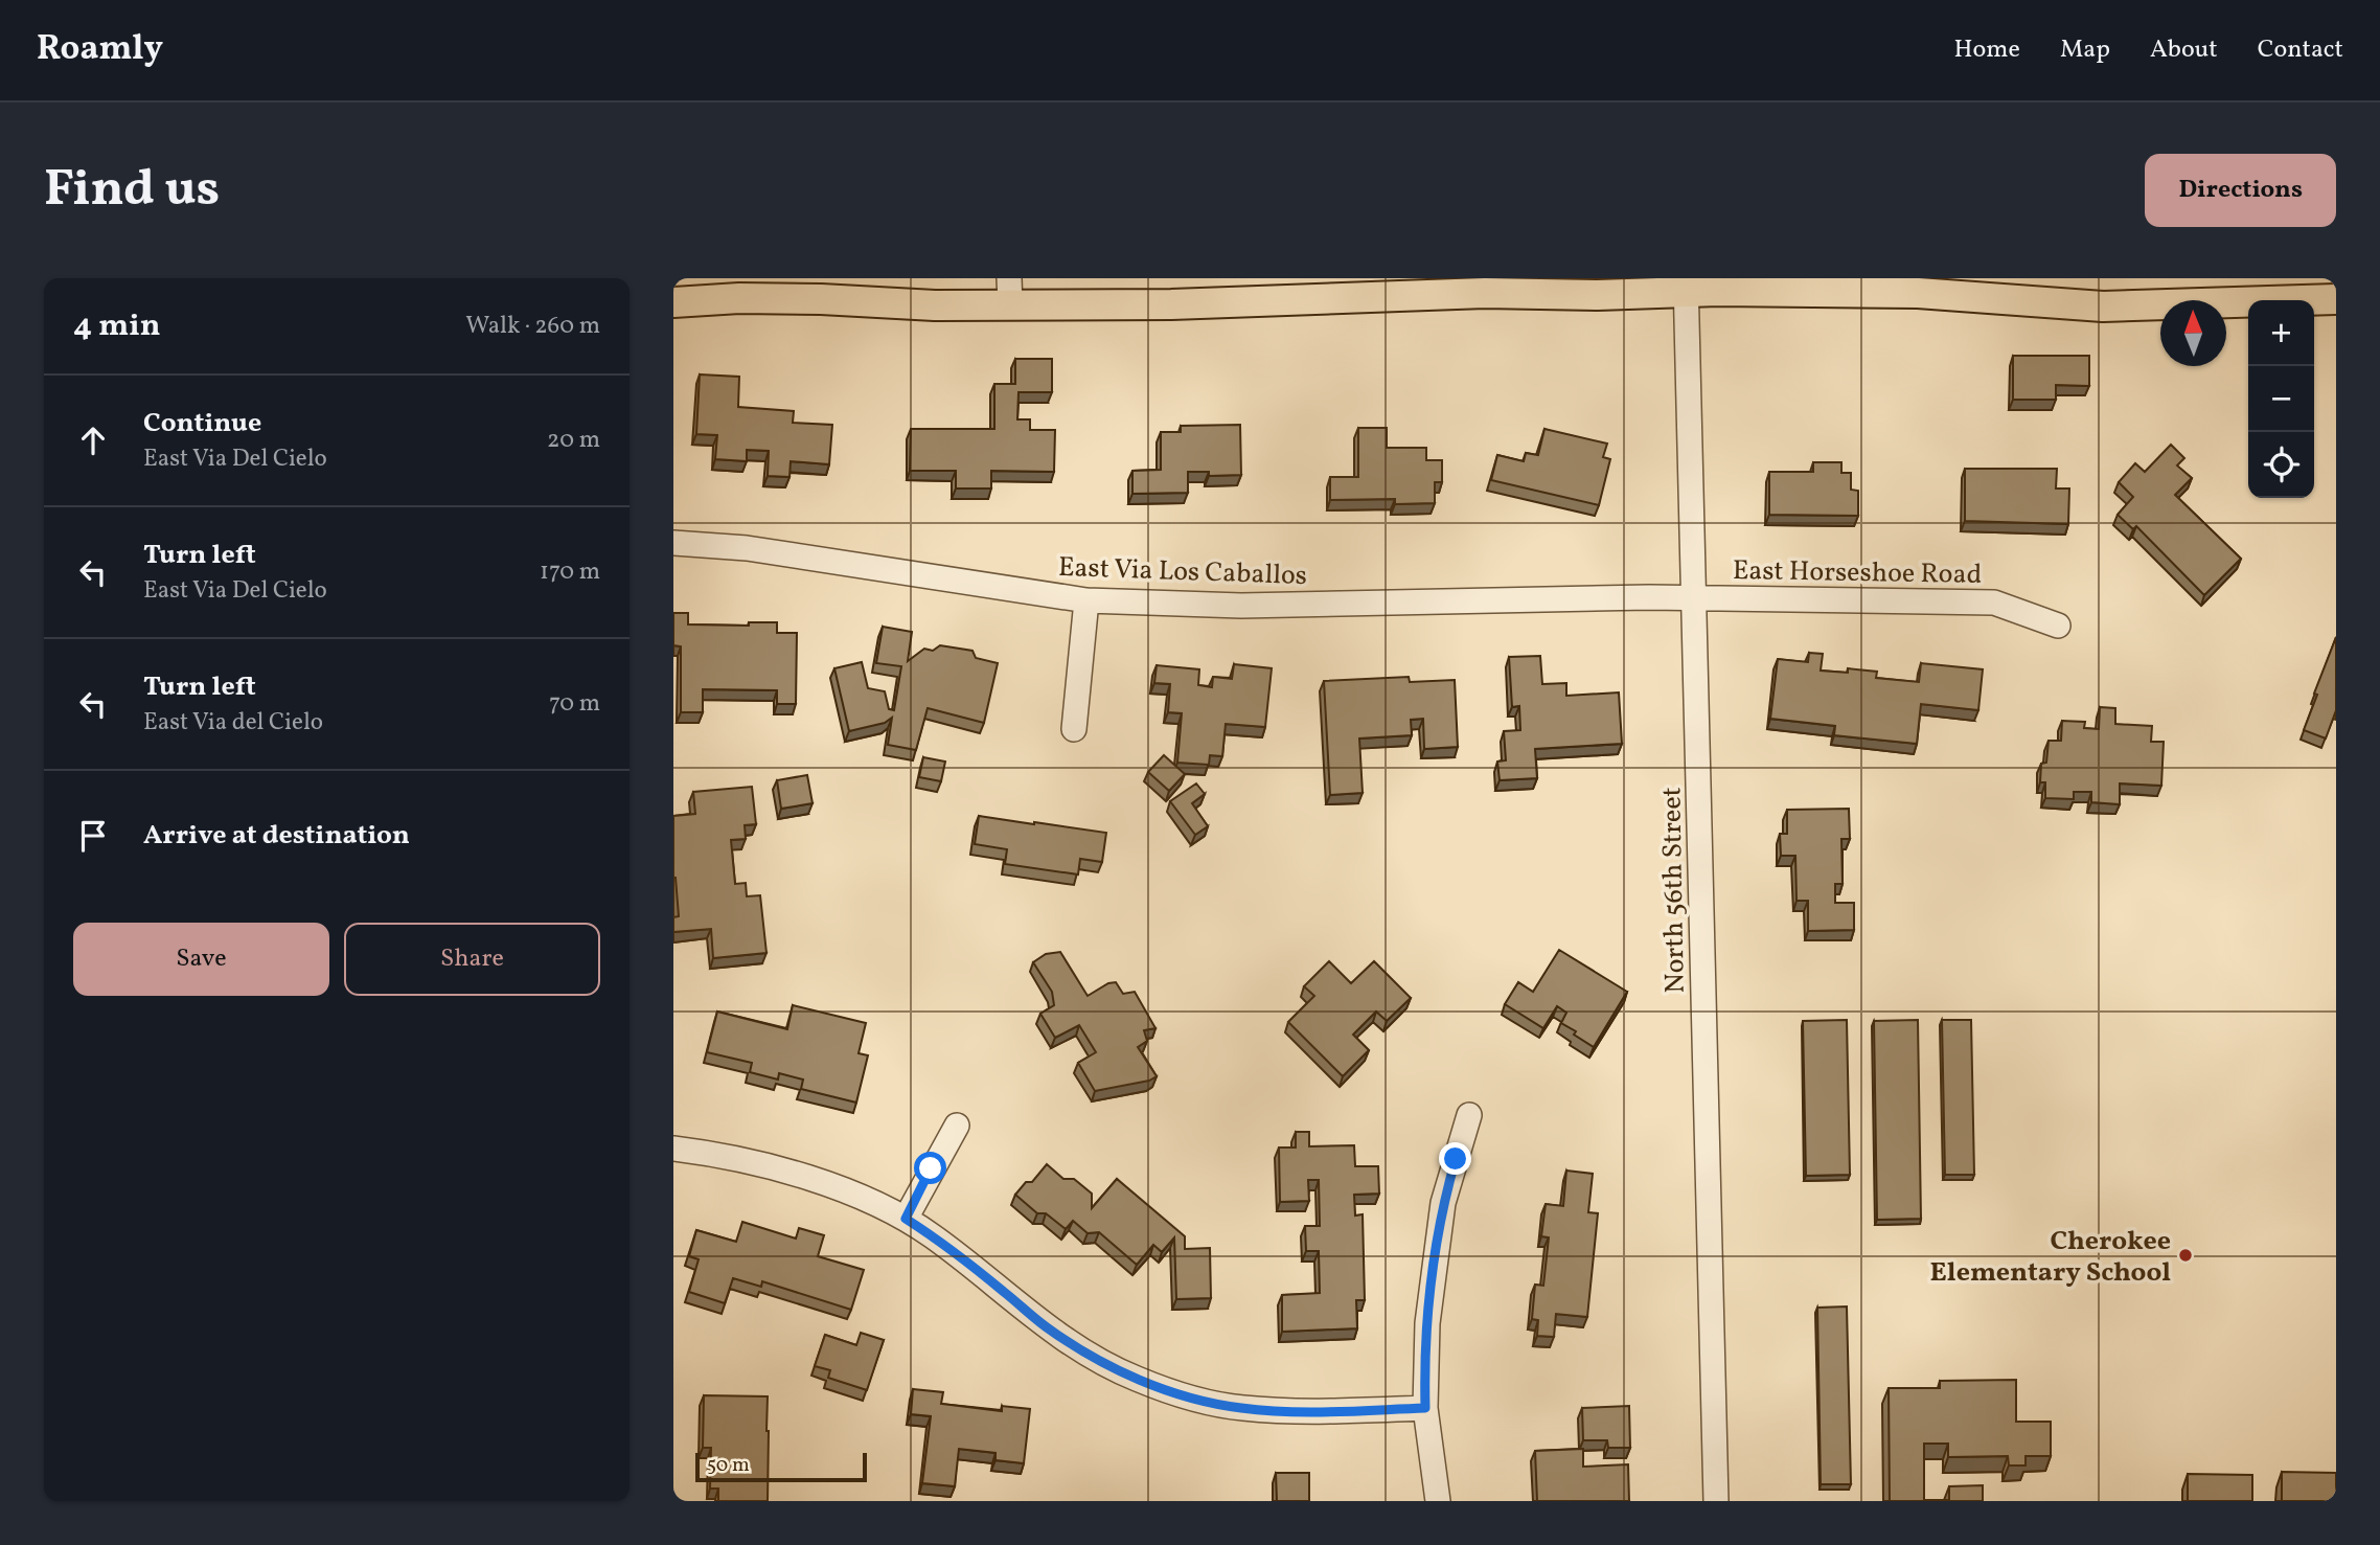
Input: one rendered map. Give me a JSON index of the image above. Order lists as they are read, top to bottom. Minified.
{"streets":{"street":["East Via Los Caballos","East Horseshoe Road","North 56th Street"]},"crossings":[["East Via Los Caballos","East Horseshoe Road"],["East Via Los Caballos","North 56th Street"],["East Horseshoe Road","North 56th Street"]],"places":["Cherokee Elementary School"],"scale_bar":"50 m","north":"top","page":{"header":"Roamly","nav":["Home","Map","About","Contact"],"buttons":["Directions",["Save","Share"]],"title":"Find us","heading":["4 min","Walk · 260 m"],"map_buttons":["+","−"],"list":[["Continue","East Via Del Cielo","20 m"],["Turn left","East Via Del Cielo","170 m"],["Turn left","East Via del Cielo","70 m"],"Arrive at destination"],"scale":"50 m"}}
